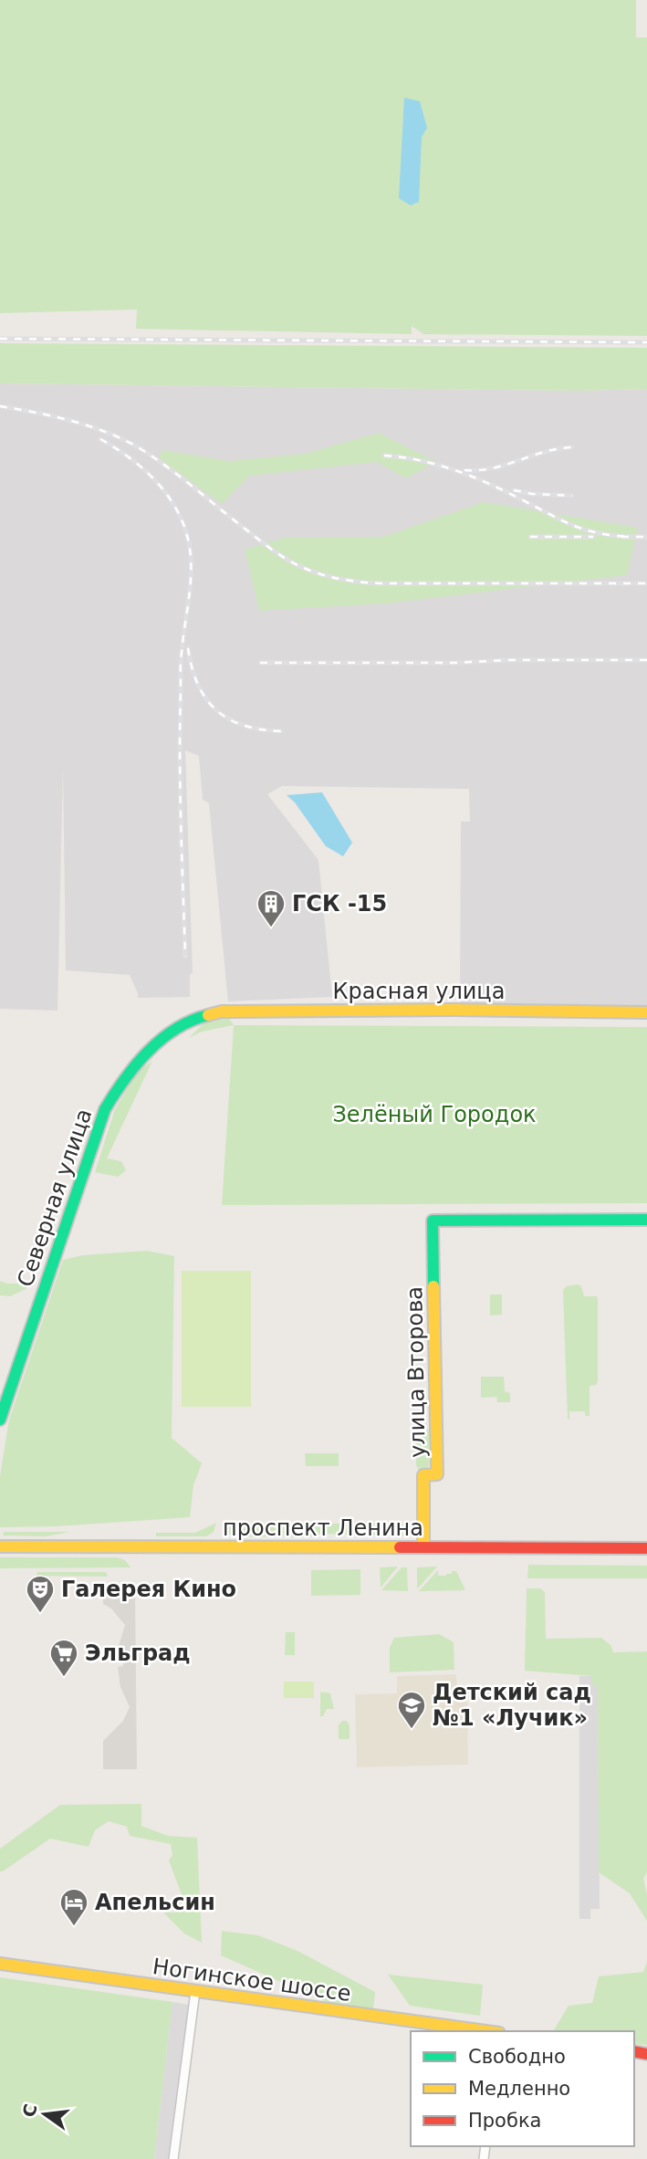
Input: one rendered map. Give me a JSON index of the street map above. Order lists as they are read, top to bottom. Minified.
{"streets":{"main road":["Красная улица","Северная улица","улица Второва","проспект Ленина","Ногинское шоссе"]},"crossings":[["Красная улица","Северная улица"],["улица Второва","проспект Ленина"]],"parks":["Зелёный Городок"],"places":{"building":["ГСК -15"],"theatre":["Галерея Кино"],"supermarket":["Эльград"],"school or university":["Детский сад №1 «Лучик»"],"hotel":["Апельсин"]},"legend":["Свободно","Медленно","Пробка"],"north":"left"}
